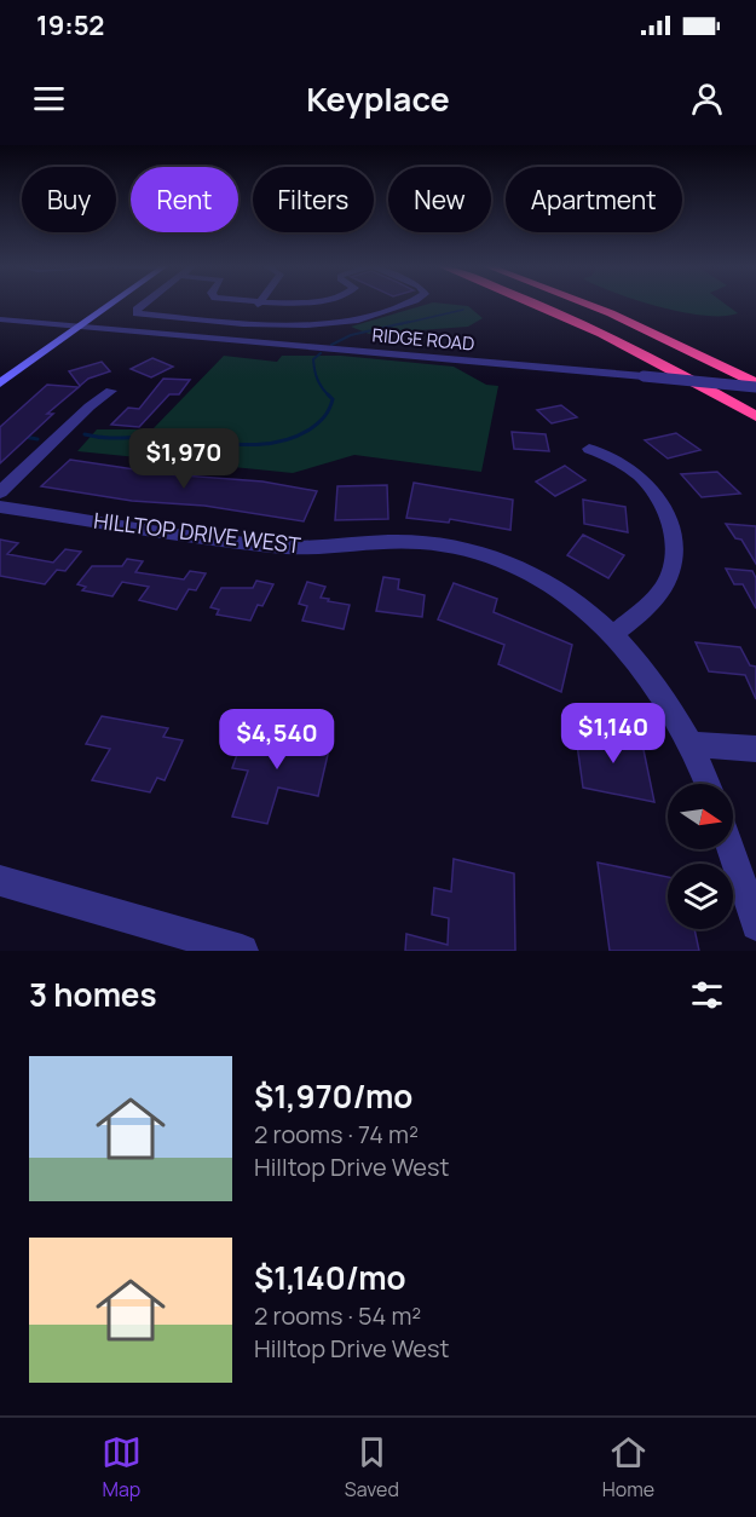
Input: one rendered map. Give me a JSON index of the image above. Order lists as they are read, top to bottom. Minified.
{"streets":{"street":["RIDGE ROAD","HILLTOP DRIVE WEST"]},"north":"right","page":{"status":"19:52","header":"Keyplace","chip":["Buy","Rent","Filters","New","Apartment"],"price":["$1,970","$1,140","$4,540"],"heading":"3 homes","list":[{"name":"$1,970/mo","note":"2 rooms · 74 m² · Hilltop Drive West"},{"name":"$1,140/mo","note":"2 rooms · 54 m² · Hilltop Drive West"}],"tabs":["Map","Saved","Home"]}}
